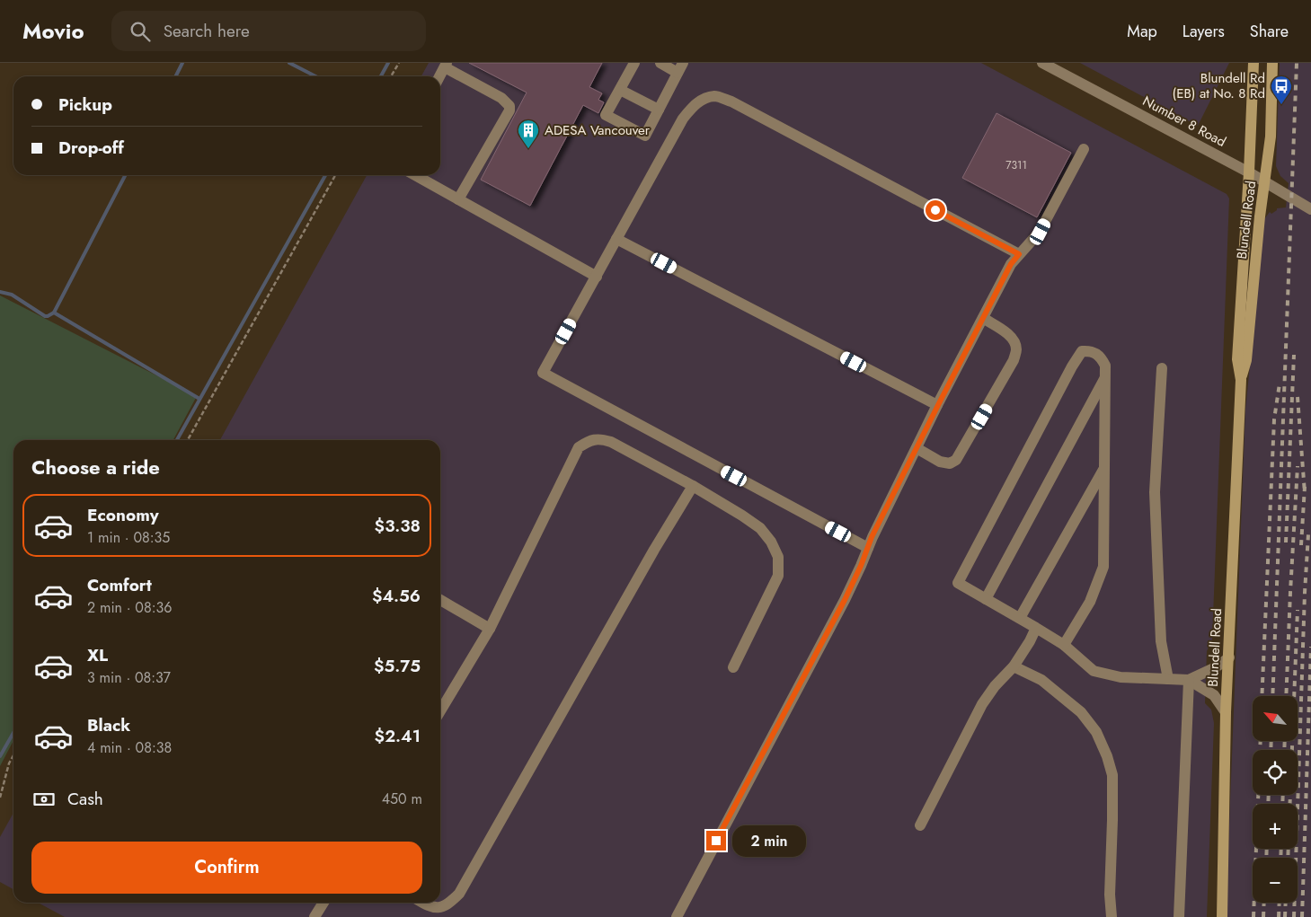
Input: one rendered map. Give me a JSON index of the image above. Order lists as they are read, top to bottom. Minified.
{"streets":{"main road":["Blundell Road"],"street":["Number 8 Road"]},"crossings":[["Number 8 Road","Blundell Road"]],"places":{"bus stop":["Blundell Rd (EB) at No. 8 Rd"],"building":["ADESA Vancouver"]},"house_numbers":["7311"],"north":"top left","page":{"header":"Movio","search":"Search here","nav":["Map","Layers","Share"],"banner":["Pickup","Drop-off"],"heading":"Choose a ride","list":[{"name":"Economy","note":"1 min · 08:35","value":"$3.38"},{"name":"Comfort","note":"2 min · 08:36","value":"$4.56"},{"name":"XL","note":"3 min · 08:37","value":"$5.75"},{"name":"Black","note":"4 min · 08:38","value":"$2.41"}],"map_buttons":["+","−"],"pay":["Cash","450 m"],"bubble":"2 min","buttons":"Confirm"}}
